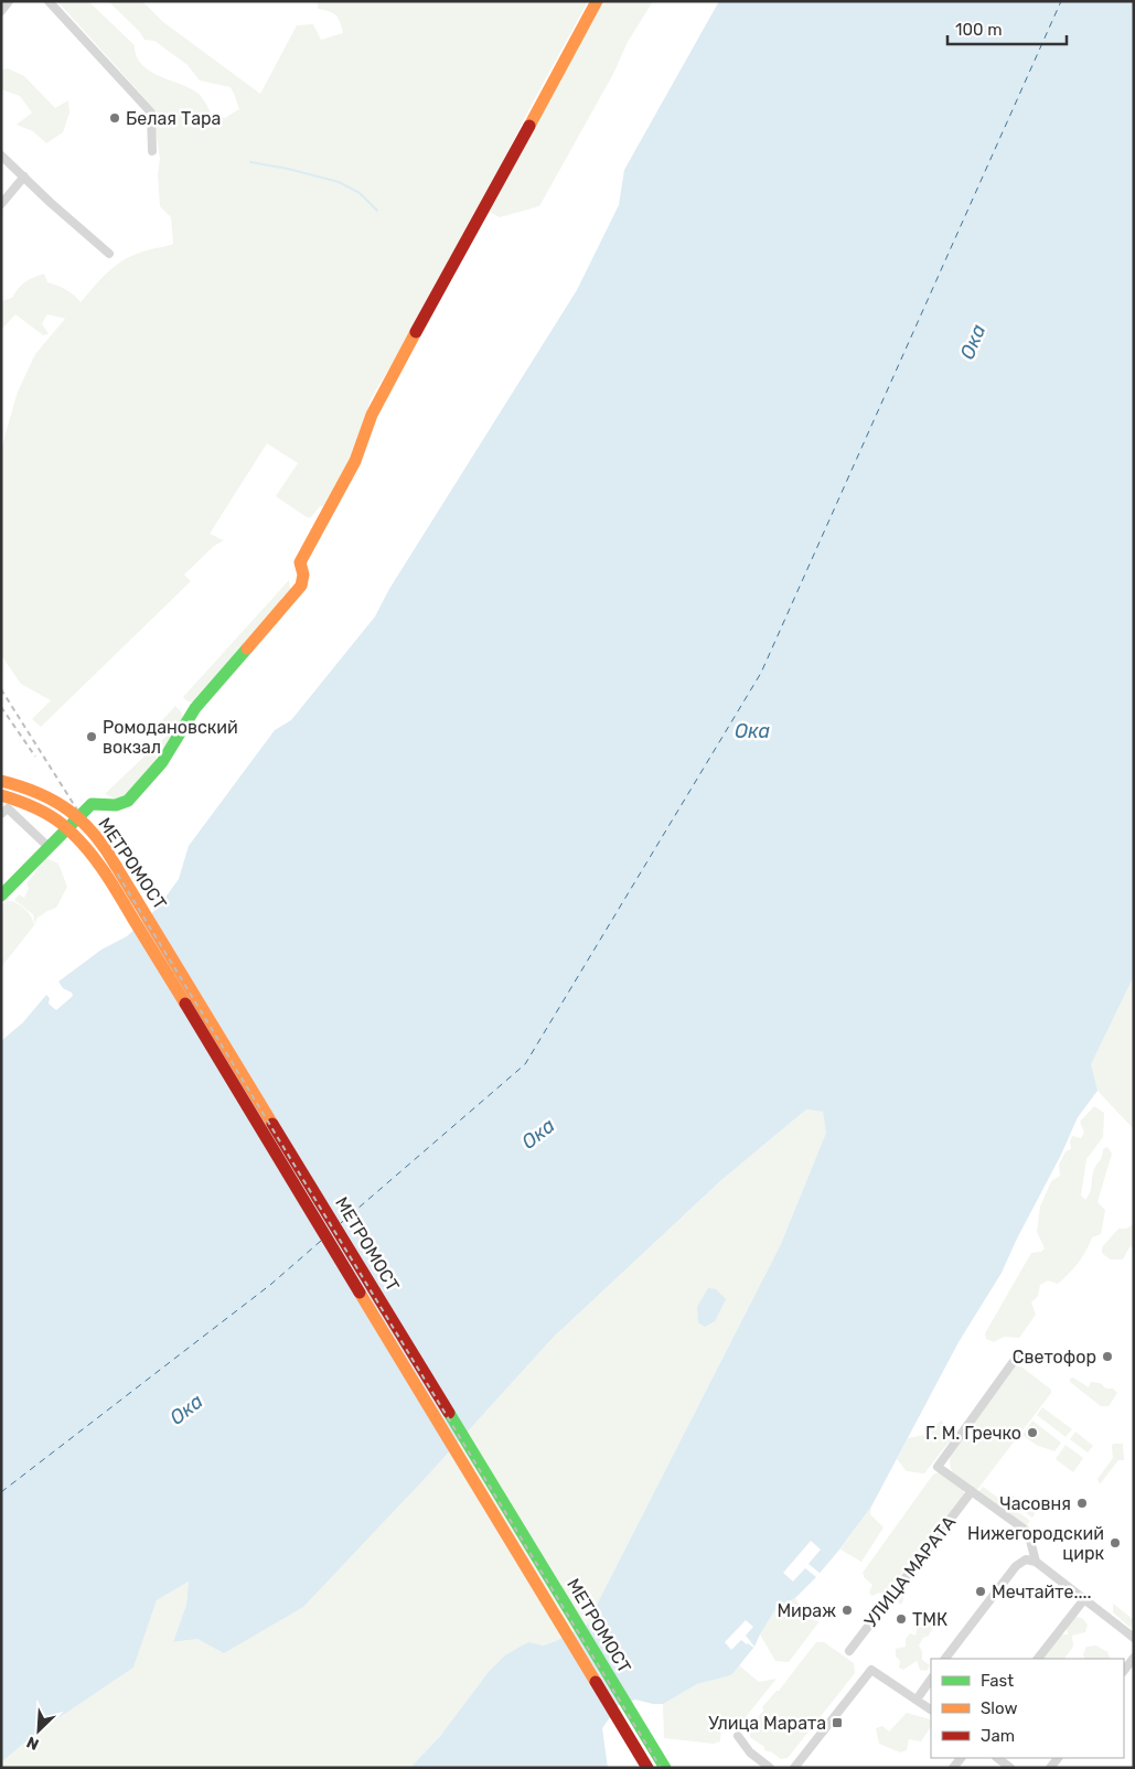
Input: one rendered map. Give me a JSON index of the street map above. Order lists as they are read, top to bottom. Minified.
{"streets":{"main road":["МЕТРОМОСТ"],"street":["УЛИЦА МАРАТА"]},"water":["Ока"],"places":{"other":["Белая Тара","Ромодановский вокзал","Светофор","Г. М. Гречко","Часовня","Нижегородский цирк","Мечтайте....","Мираж","ТМК"],"transit":["Улица Марата"]},"legend":["Fast","Slow","Jam"],"scale_bar":"100 m","north":"bottom left"}
